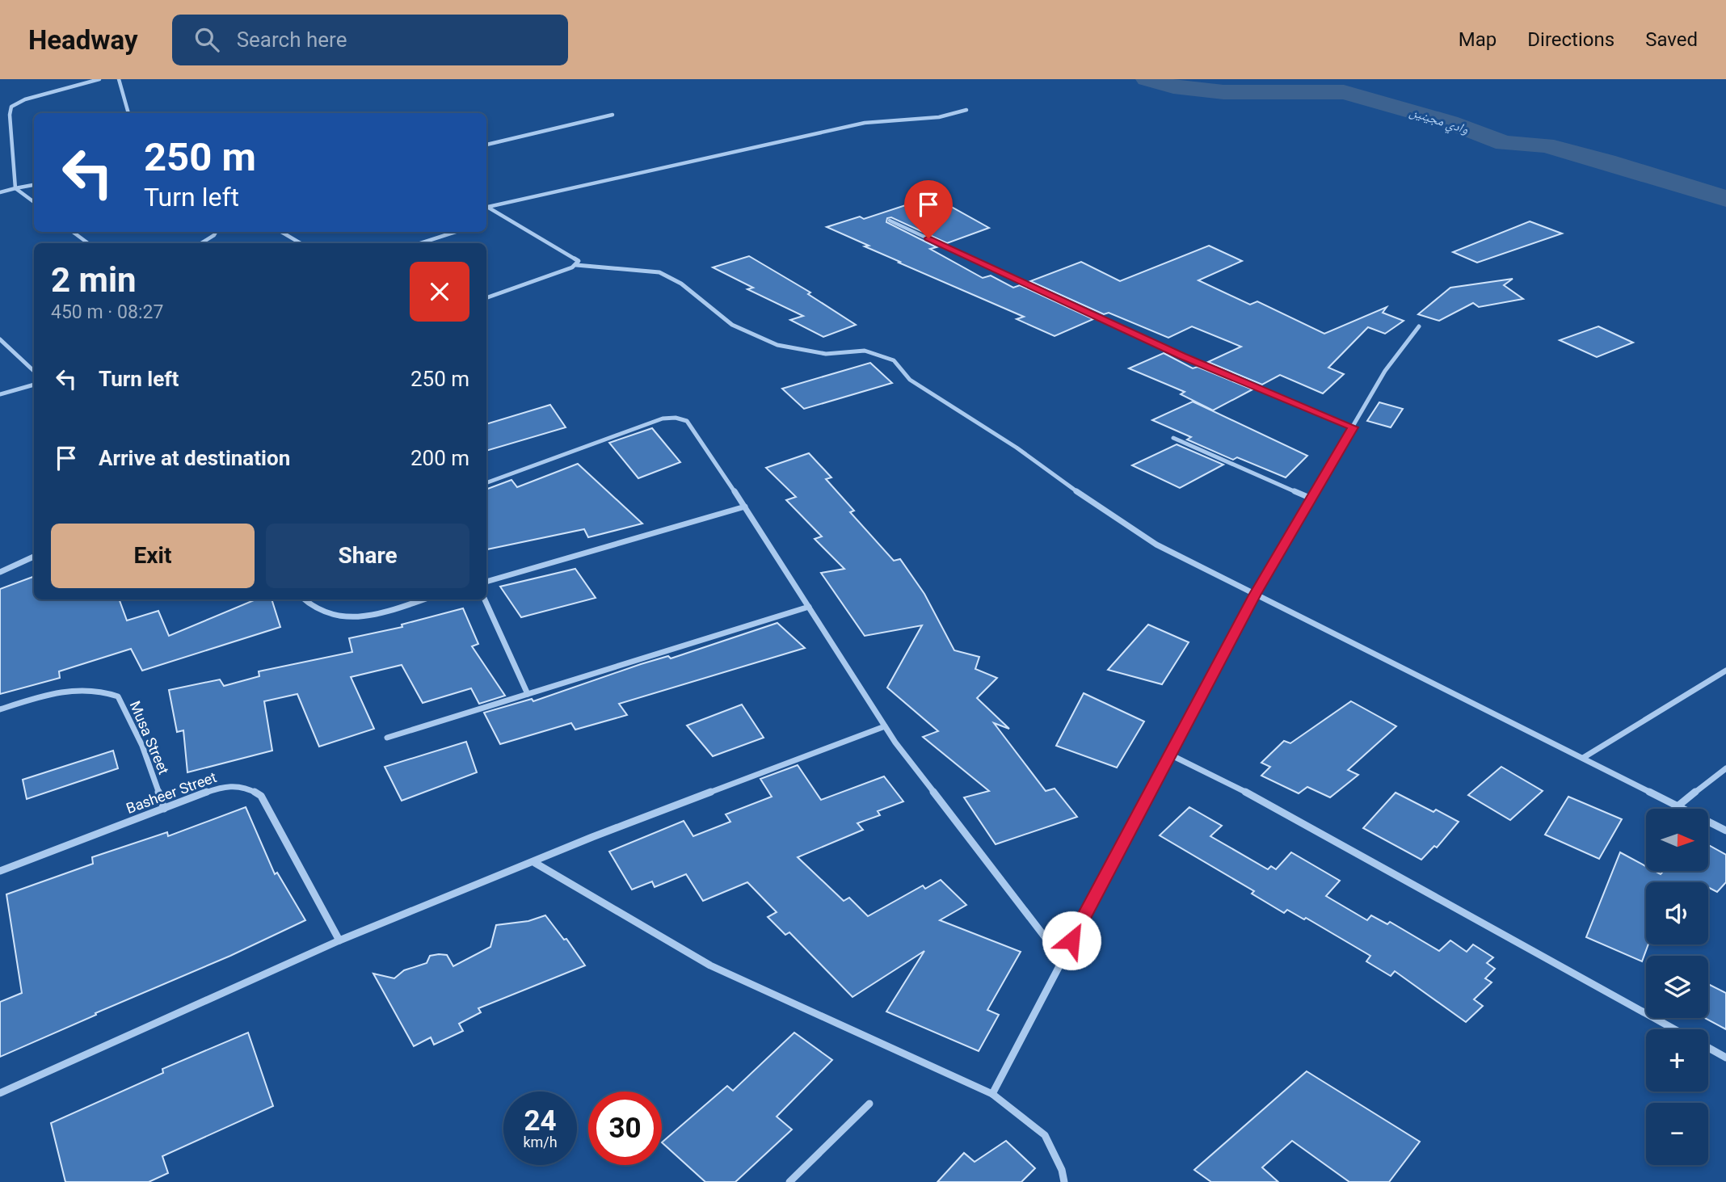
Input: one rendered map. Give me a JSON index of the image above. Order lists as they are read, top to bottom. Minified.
{"streets":{"street":["Musa Street","Basheer Street"]},"crossings":[["Musa Street","Basheer Street"]],"water":["وادي مجينين"],"north":"right","page":{"header":"Headway","search":"Search here","nav":["Map","Directions","Saved"],"turn":["250 m","Turn left"],"heading":["2 min","450 m · 08:27"],"list":[{"name":"Turn left","value":"250 m"},{"name":"Arrive at destination","value":"200 m"}],"buttons":["Exit","Share"],"map_buttons":["+","−"],"speed":"24 km/h","limit":"30"}}
